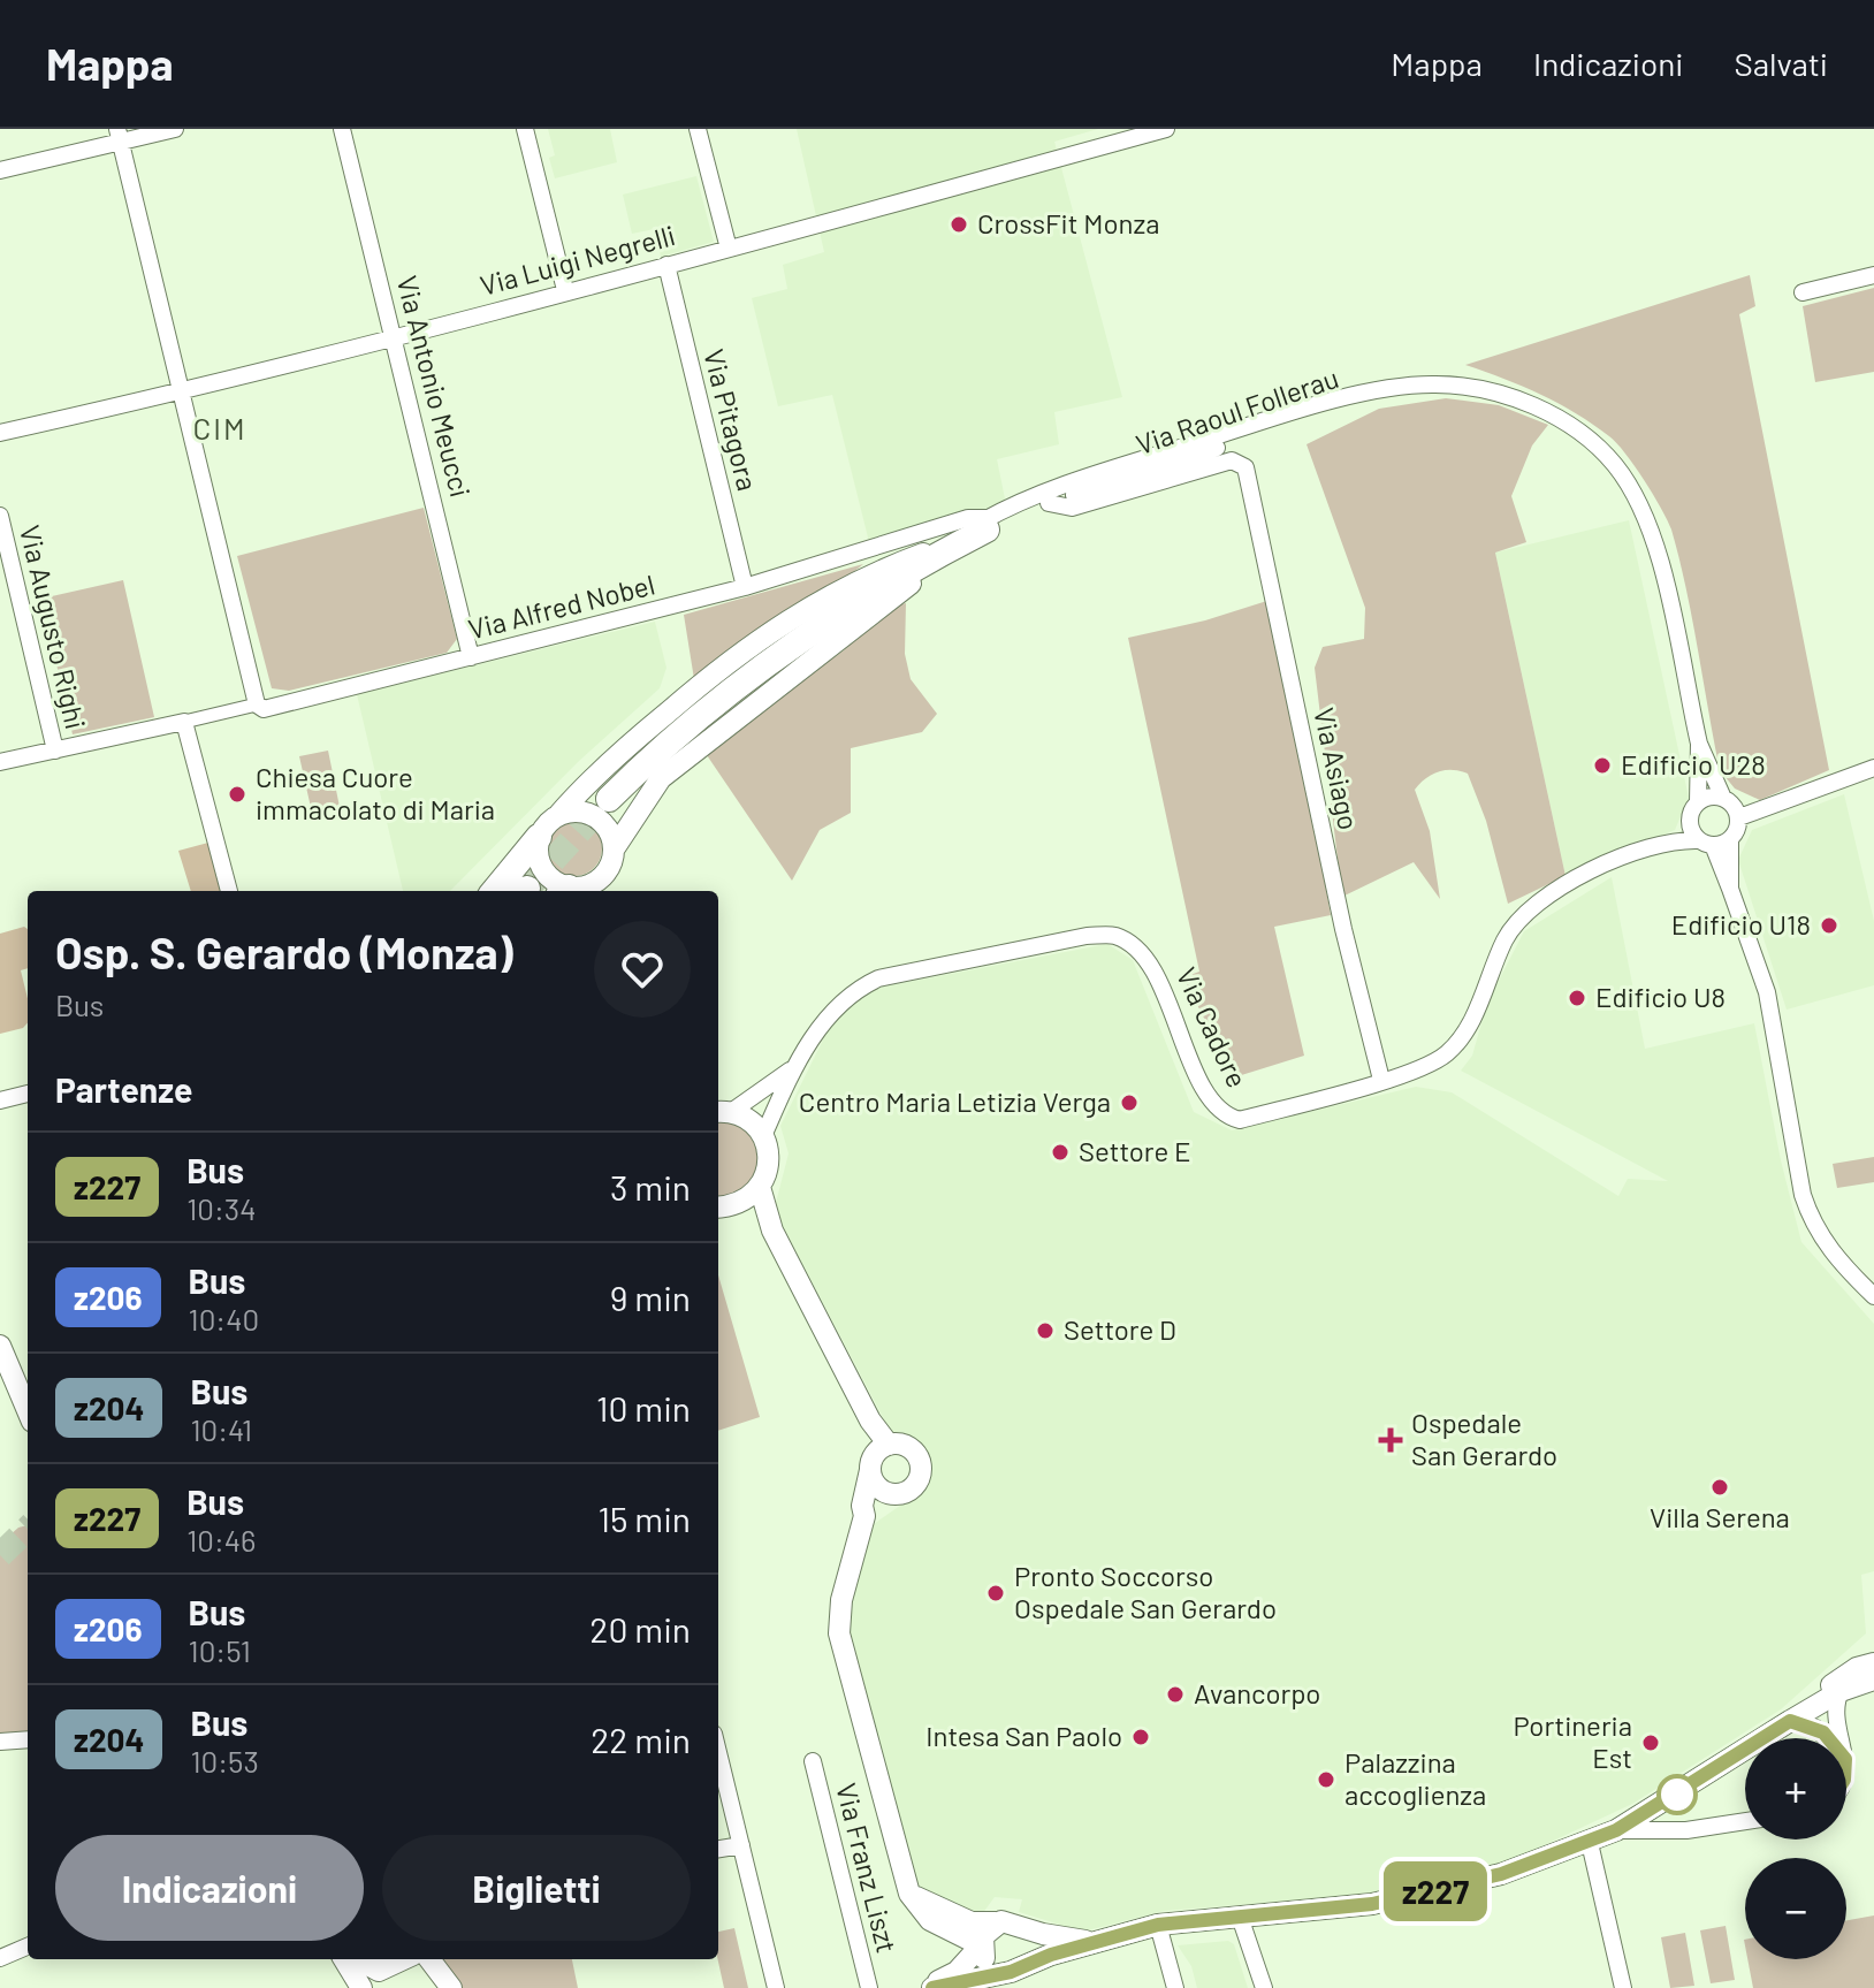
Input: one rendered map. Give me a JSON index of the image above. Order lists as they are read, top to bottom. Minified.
{"streets":{"street":["Via Luigi Negrelli","Via Antonio Meucci","Via Raoul Follerau","Via Pitagora","Via Alfred Nobel","Via Augusto Righi","Via Asiago","Via Cadore","Via Franz Liszt"]},"crossings":[["Via Luigi Negrelli","Via Antonio Meucci"],["Via Luigi Negrelli","Via Pitagora"],["Via Antonio Meucci","Via Alfred Nobel"],["Via Raoul Follerau","Via Alfred Nobel"],["Via Raoul Follerau","Via Cadore"],["Via Pitagora","Via Alfred Nobel"],["Via Alfred Nobel","Via Augusto Righi"],["Via Alfred Nobel","Via Asiago"],["Via Asiago","Via Cadore"]],"districts":["CIM"],"places":{"other":["CrossFit Monza","Edificio U28","Chiesa Cuore immacolato di Maria","Edificio U18","Edificio U8","Centro Maria Letizia Verga","Settore E","Settore D","Villa Serena","Pronto Soccorso Ospedale San Gerardo","Avancorpo","Intesa San Paolo","Portineria Est","Palazzina accoglienza"],"health":["Ospedale San Gerardo"]},"lines":["bus line z227"],"page":{"header":"Mappa","nav":["Mappa","Indicazioni","Salvati"],"on_map":"z227","heading":[["Osp. S. Gerardo (Monza)","Bus"],"Partenze"],"list":[{"mark":"z227","name":"Bus","note":"10:34","value":"3 min"},{"mark":"z206","name":"Bus","note":"10:40","value":"9 min"},{"mark":"z204","name":"Bus","note":"10:41","value":"10 min"},{"mark":"z227","name":"Bus","note":"10:46","value":"15 min"},{"mark":"z206","name":"Bus","note":"10:51","value":"20 min"},{"mark":"z204","name":"Bus","note":"10:53","value":"22 min"}],"map_buttons":["+","−"],"buttons":["Indicazioni","Biglietti"]}}
